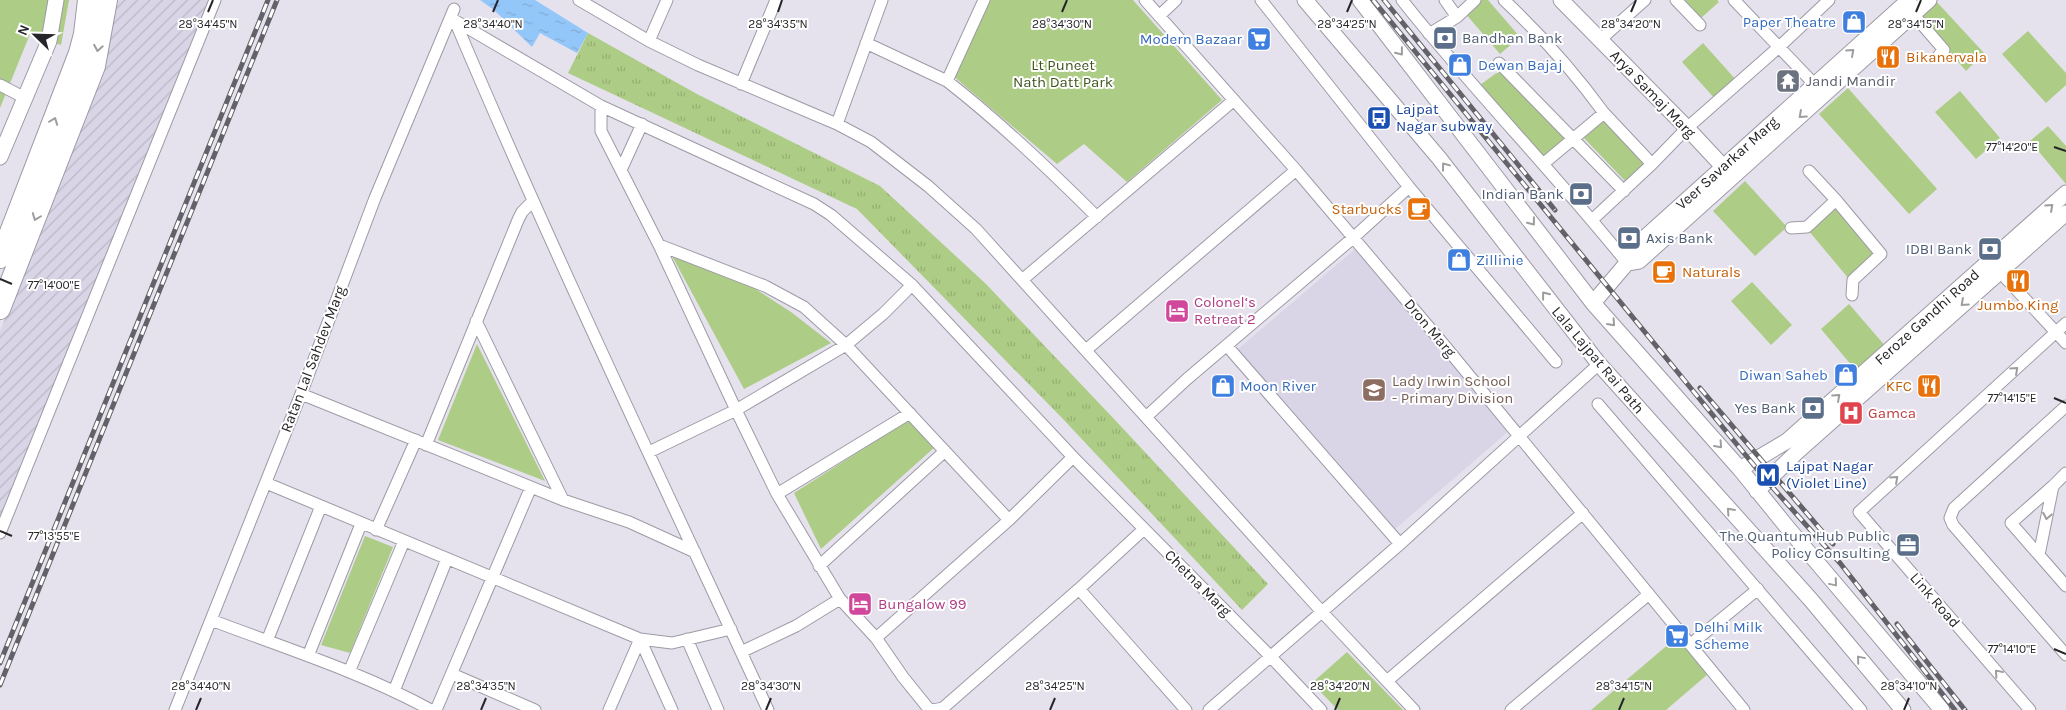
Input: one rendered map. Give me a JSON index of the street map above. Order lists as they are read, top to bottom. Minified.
{"streets":{"main road":["Arya Samaj Marg","Veer Savarkar Marg","Feroze Gandhi Road","Lala Lajpat Rai Path"],"street":["Dron Marg","Ratan Lal Sahdev Marg","Chetna Marg","Link Road"]},"crossings":[["Arya Samaj Marg","Veer Savarkar Marg"],["Ratan Lal Sahdev Marg","Chetna Marg"]],"parks":["Lt Puneet Nath Datt Park"],"places":{"shop":["Paper Theatre","Dewan Bajaj","Zillinie","Diwan Saheb","Moon River"],"bank":["Bandhan Bank","Indian Bank","Axis Bank","IDBI Bank","Yes Bank"],"supermarket":["Modern Bazaar","Delhi Milk Scheme"],"restaurant":["Bikanervala","Jumbo King","KFC"],"temple":["Jandi Mandir"],"bus stop":["Lajpat Nagar subway"],"cafe":["Starbucks","Naturals"],"hotel":["Colonel‘s Retreat 2","Bungalow 99"],"school or university":["Lady Irwin School - Primary Division"],"hospital":["Gamca"],"metro station":["Lajpat Nagar (Violet Line)"],"office":["The Quantum Hub Public Policy Consulting"]},"north":"top left","coordinates":["28°34'45\"N","28°34'40\"N","28°34'35\"N","28°34'30\"N","28°34'25\"N","28°34'20\"N","28°34'15\"N","77°14'20\"E","77°14'00\"E","77°14'15\"E","77°13'55\"E","77°14'10\"E","28°34'10\"N"]}
